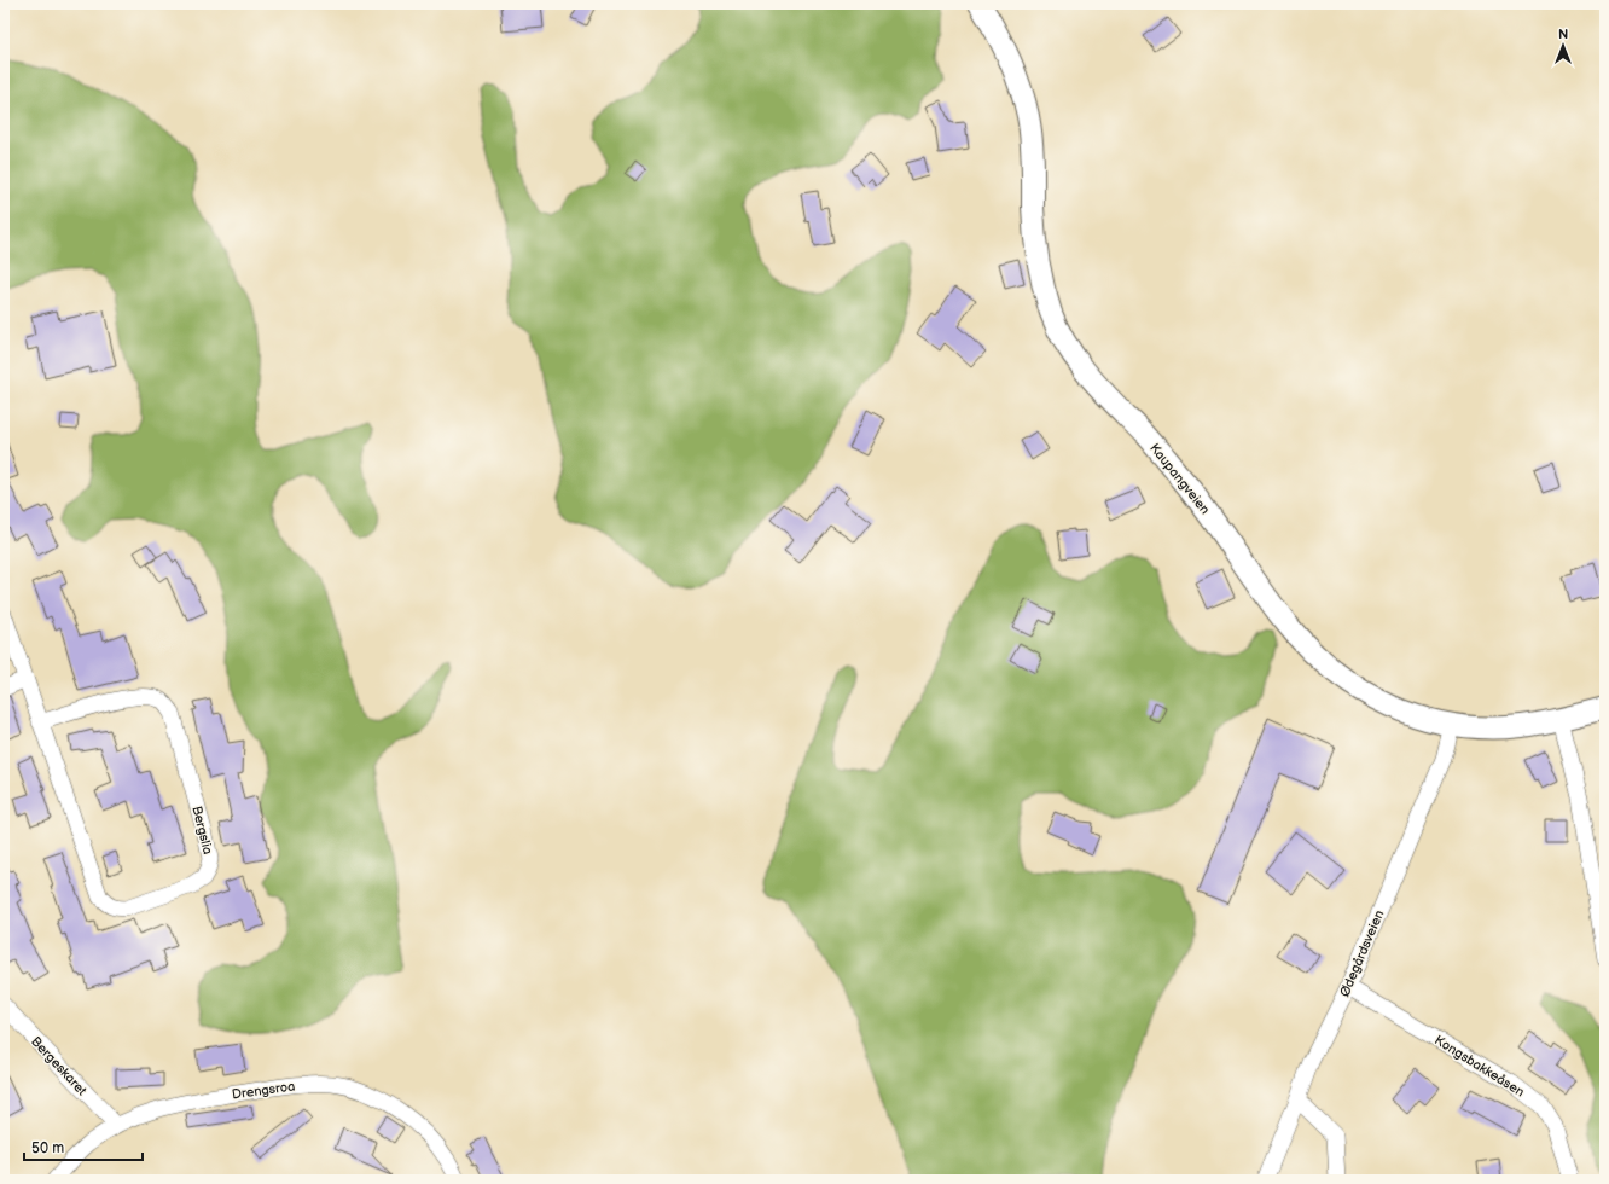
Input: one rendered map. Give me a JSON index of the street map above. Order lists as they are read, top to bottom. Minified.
{"streets":{"main road":["Kaupangveien"],"street":["Bergslia","Ødegårdsveien","Bergeskaret","Kongsbakkeåsen","Drengsroa"]},"crossings":[["Kaupangveien","Ødegårdsveien"],["Ødegårdsveien","Kongsbakkeåsen"],["Bergeskaret","Drengsroa"]],"scale_bar":"50 m","north":"top"}
